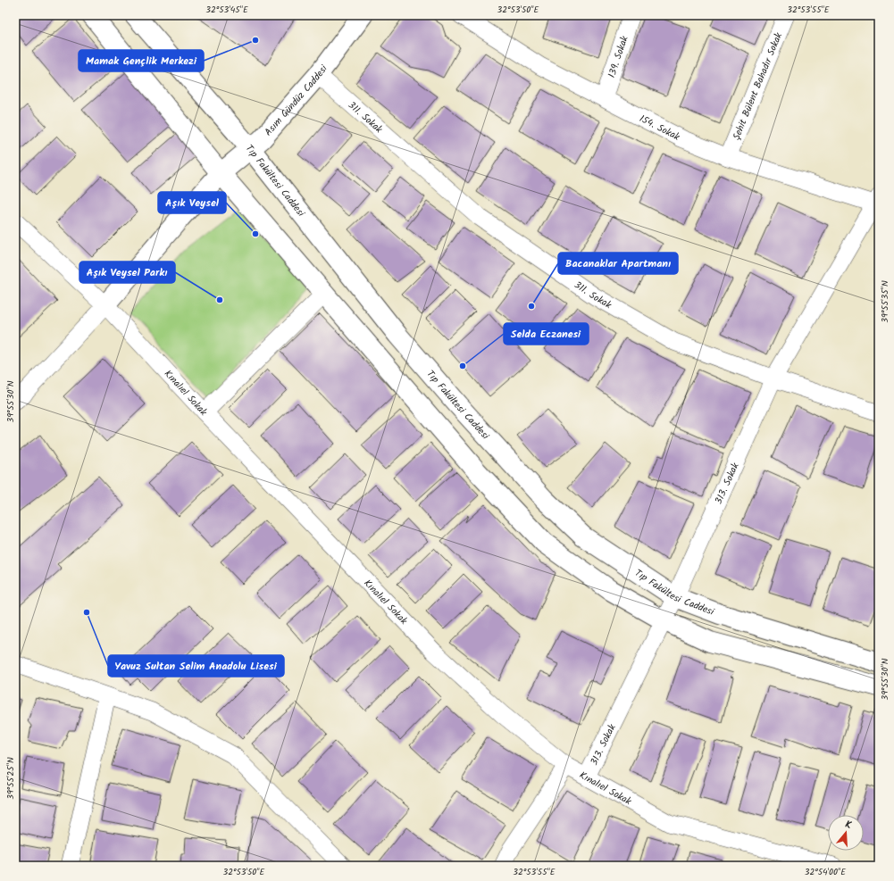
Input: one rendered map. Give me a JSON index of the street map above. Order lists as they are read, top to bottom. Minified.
{"streets":{"main road":["Asım Gündüz Caddesi","Tıp Fakültesi Caddesi"],"street":["139. Sokak","Şehit Bülent Bahadır Sokak","311. Sokak","154. Sokak","Kınalıel Sokak","313. Sokak"]},"crossings":[["139. Sokak","154. Sokak"],["Şehit Bülent Bahadır Sokak","154. Sokak"],["Asım Gündüz Caddesi","311. Sokak"],["Asım Gündüz Caddesi","Tıp Fakültesi Caddesi"],["Asım Gündüz Caddesi","Kınalıel Sokak"],["311. Sokak","313. Sokak"],["154. Sokak","313. Sokak"],["Tıp Fakültesi Caddesi","313. Sokak"],["Kınalıel Sokak","313. Sokak"]],"places":["Mamak Gençlik Merkezi","Aşık Veysel","Aşık Veysel Parkı","Bacanaklar Apartmanı","Selda Eczanesi","Yavuz Sultan Selim Anadolu Lisesi"],"north":"top","coordinates":["32°53'45\"E","32°53'50\"E","32°53'55\"E","39°55'35\"N","39°55'30\"N","39°55'25\"N","32°54'00\"E"]}
